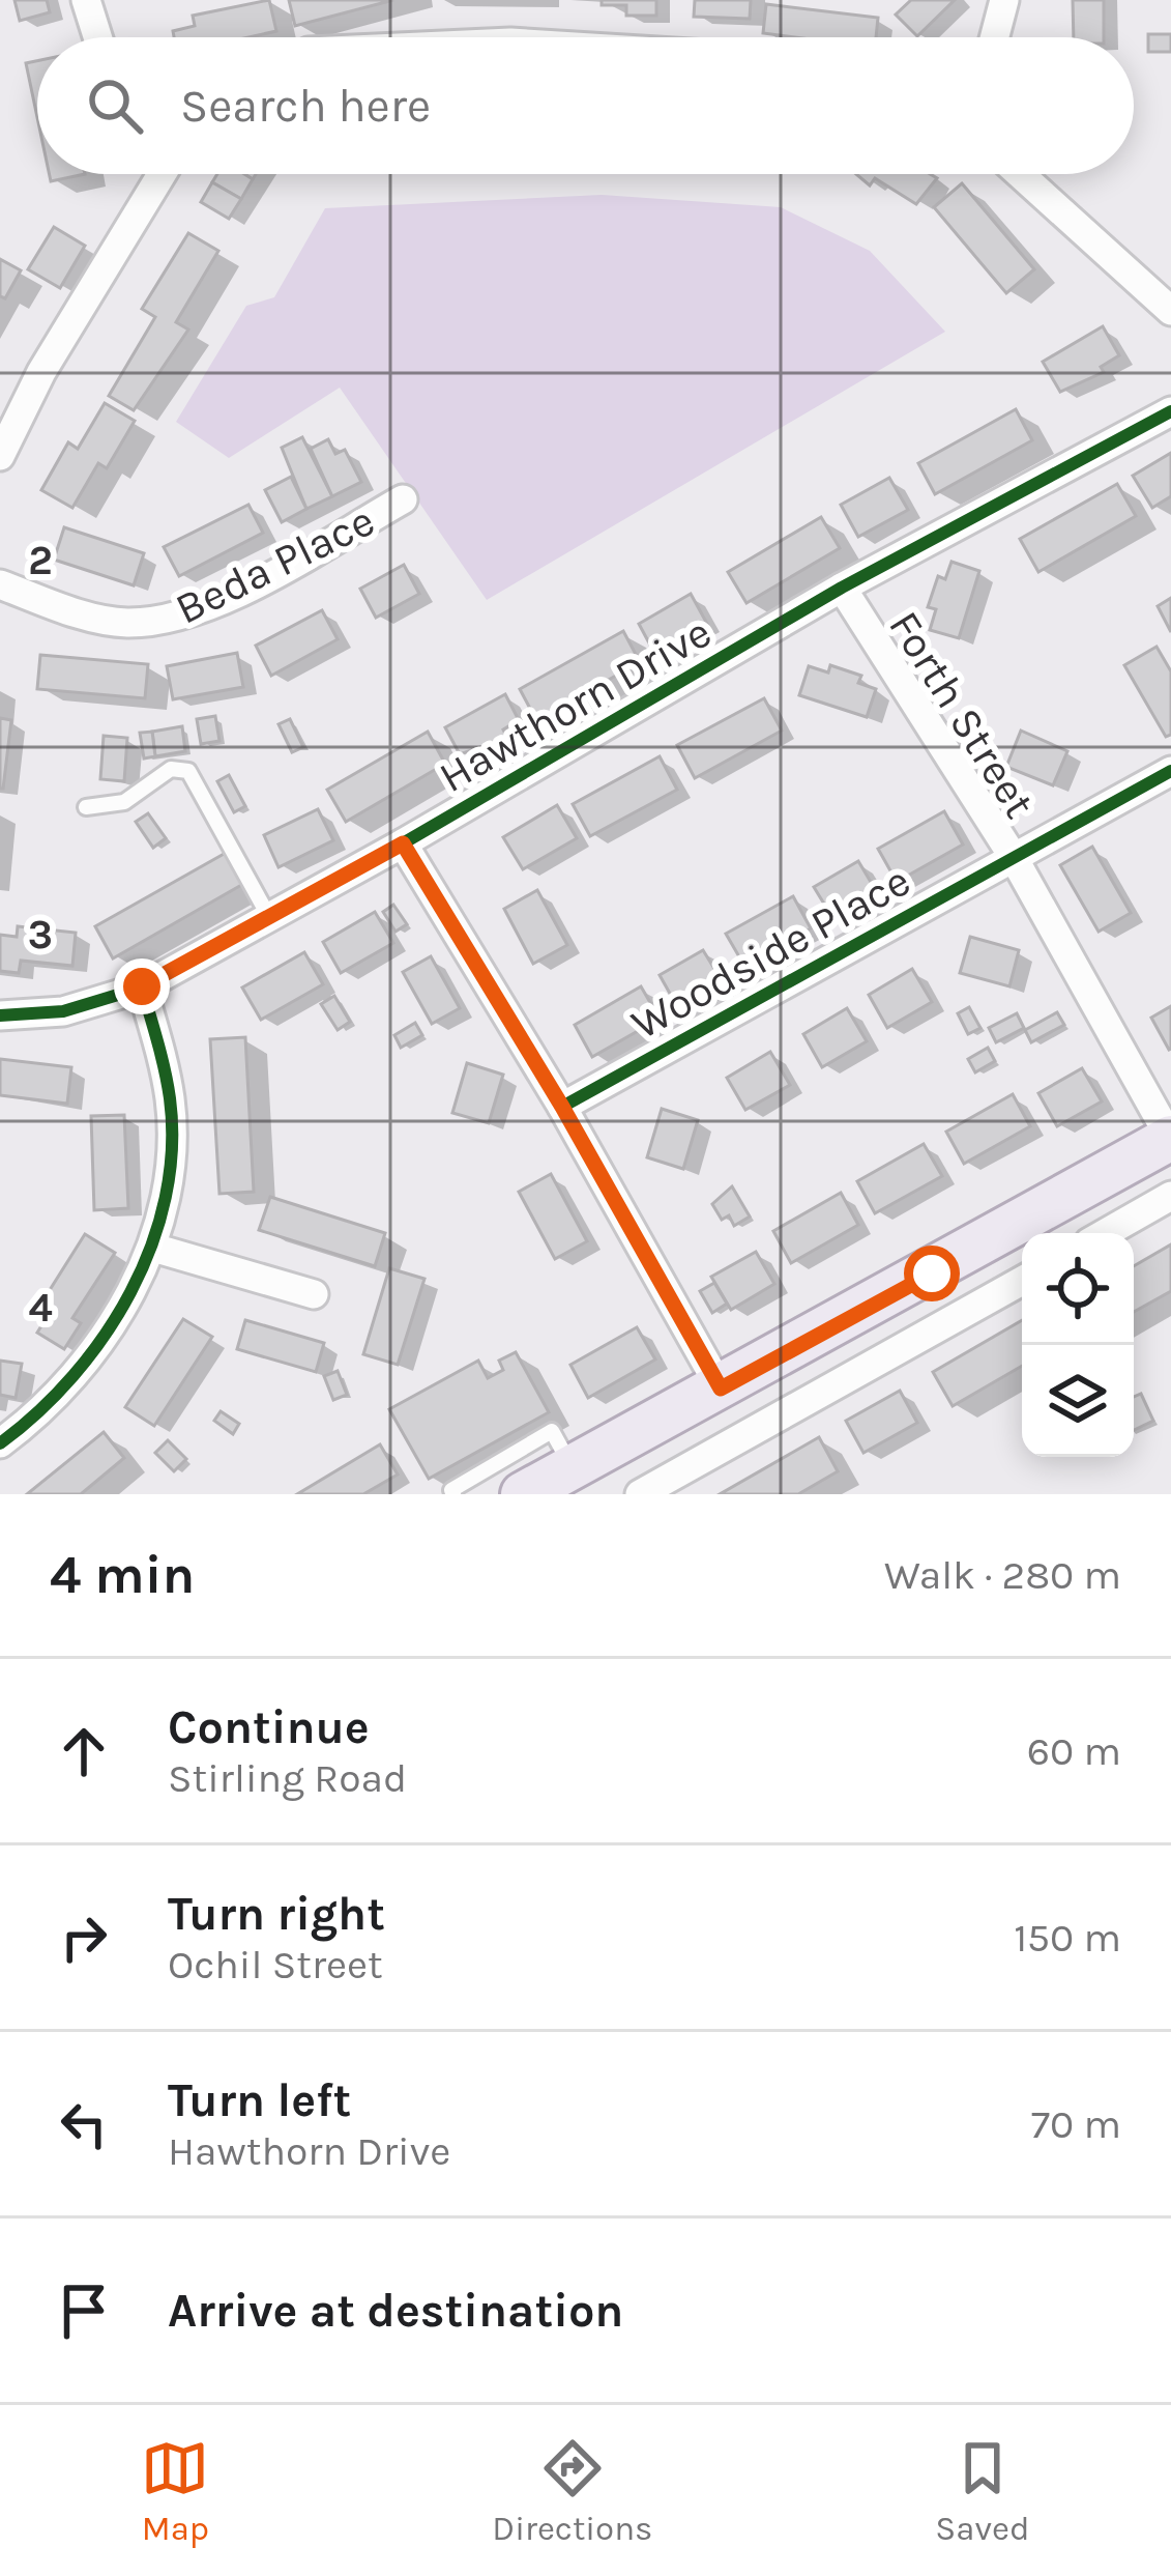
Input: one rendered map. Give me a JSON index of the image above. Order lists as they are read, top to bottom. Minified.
{"streets":{"street":["Beda Place","Hawthorn Drive","Forth Street","Woodside Place"]},"crossings":[["Hawthorn Drive","Forth Street"],["Forth Street","Woodside Place"]],"page":{"search":"Search here","heading":["4 min","Walk · 280 m"],"list":[["Continue","Stirling Road","60 m"],["Turn right","Ochil Street","150 m"],["Turn left","Hawthorn Drive","70 m"],"Arrive at destination"],"nav":["Map","Directions","Saved"]},"grid":{"rows":["2","3","4"]}}
